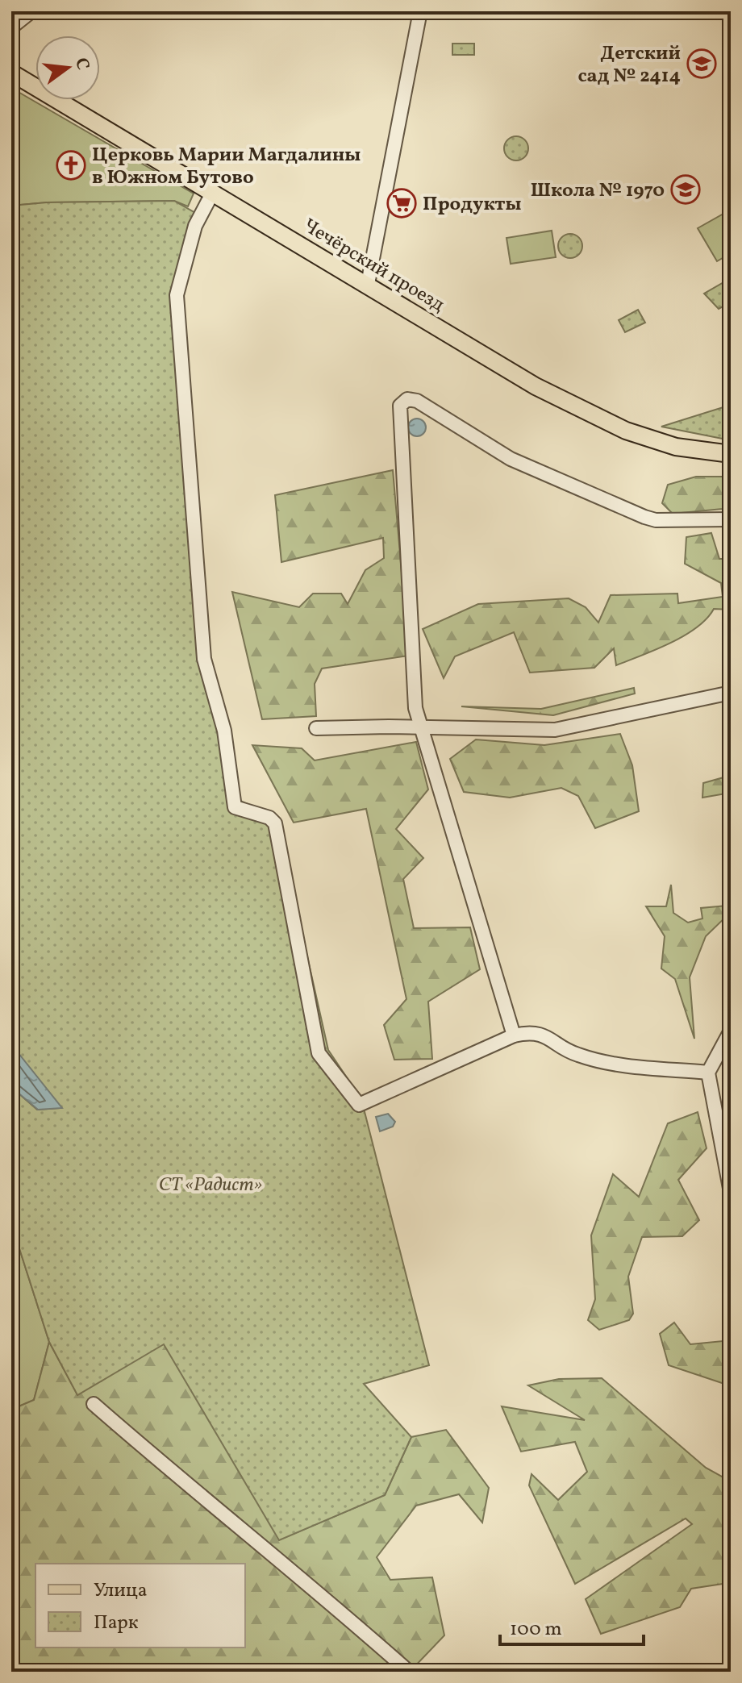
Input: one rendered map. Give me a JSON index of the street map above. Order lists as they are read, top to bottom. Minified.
{"streets":{"main road":["Чечёрский проезд"]},"parks":["СТ «Радист»"],"places":{"school or university":["Детский сад № 2414","Школа № 1970"],"church":["Церковь Марии Магдалины в Южном Бутово"],"supermarket":["Продукты"]},"legend":["Улица","Парк"],"scale_bar":"100 m","north":"right"}
